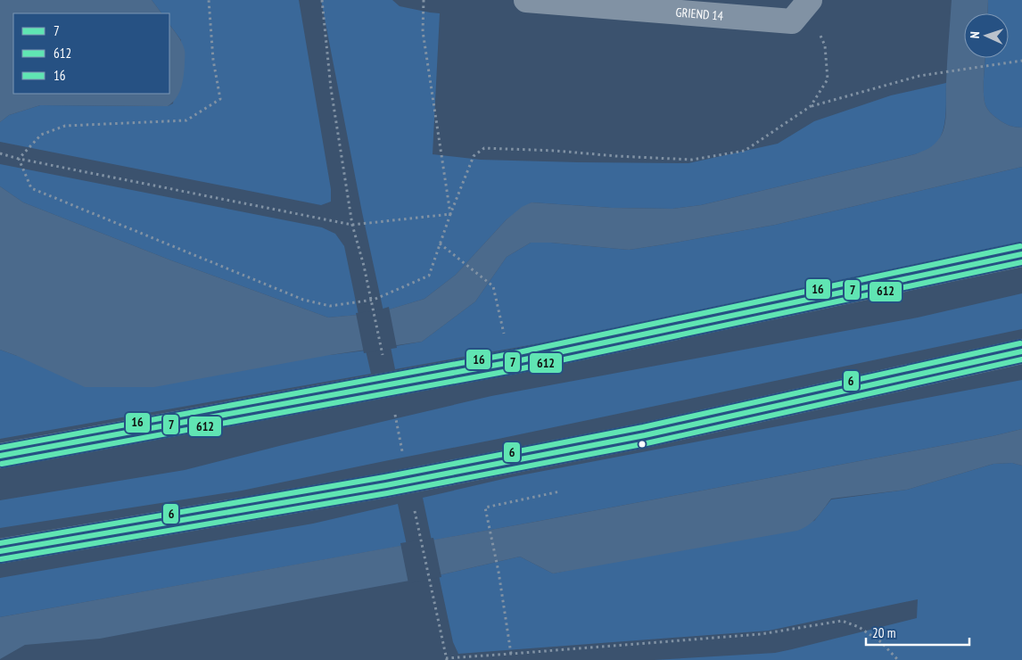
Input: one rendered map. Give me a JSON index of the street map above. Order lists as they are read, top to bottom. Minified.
{"streets":{"street":["GRIEND 14"]},"lines":["transit line 16","transit line 7","transit line 612","transit line 6"],"legend":["7","612","16"],"scale_bar":"20 m","north":"left"}
